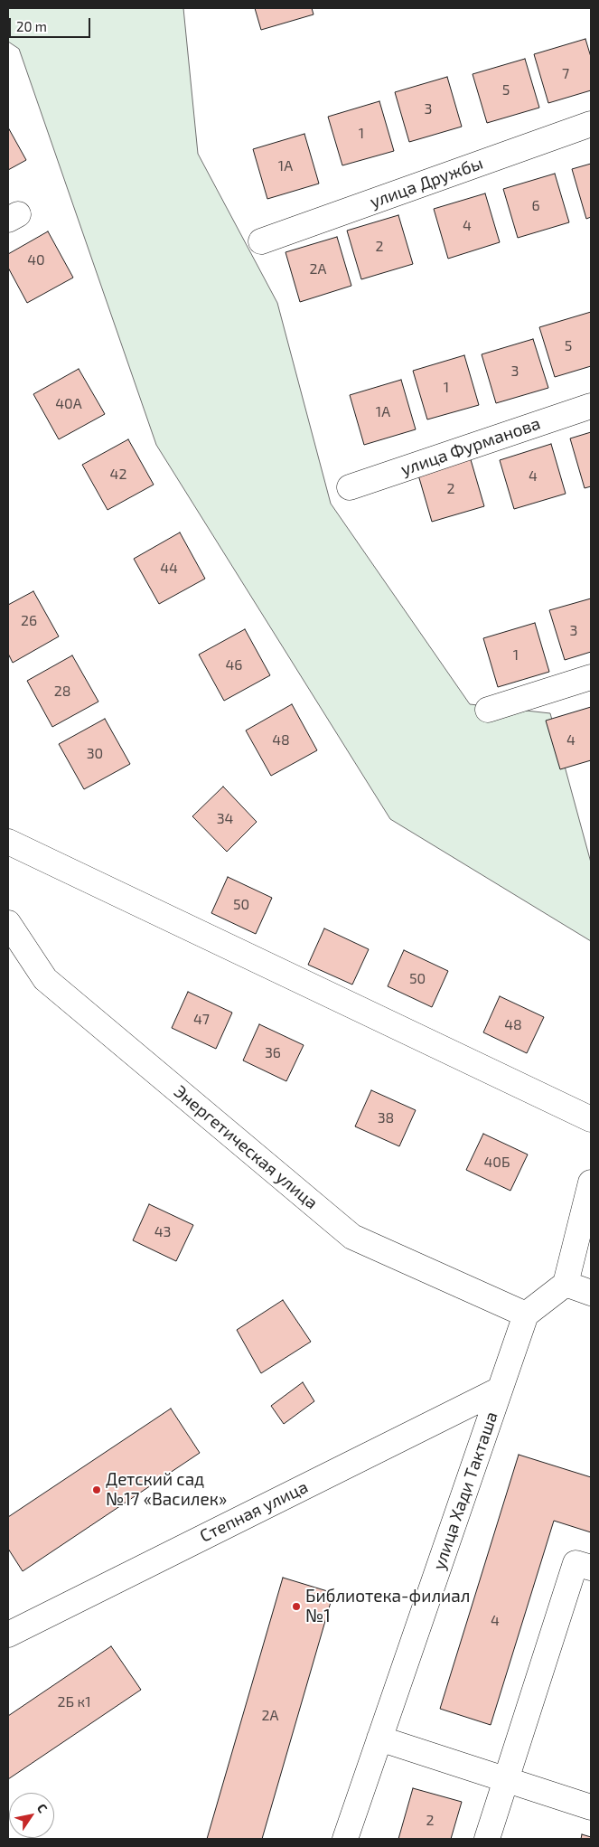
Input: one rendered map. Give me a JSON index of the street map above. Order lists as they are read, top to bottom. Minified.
{"streets":{"street":["улица Дружбы","улица Фурманова","Энергетическая улица","улица Хади Такташа","Степная улица"]},"crossings":[["Энергетическая улица","улица Хади Такташа"],["улица Хади Такташа","Степная улица"]],"places":["Детский сад №17 «Василек»","Библиотека-филиал №1"],"house_numbers":["7","5","3","1","1А","6","4","2","40","2А","5","3","1","40А","1А","42","4","2","44","26","3","1","46","28","48","4","30","34","50","50","47","48","36","38","40Б","43","4","2Б к1","2А","2"],"scale_bar":"20 m","north":"top right"}
